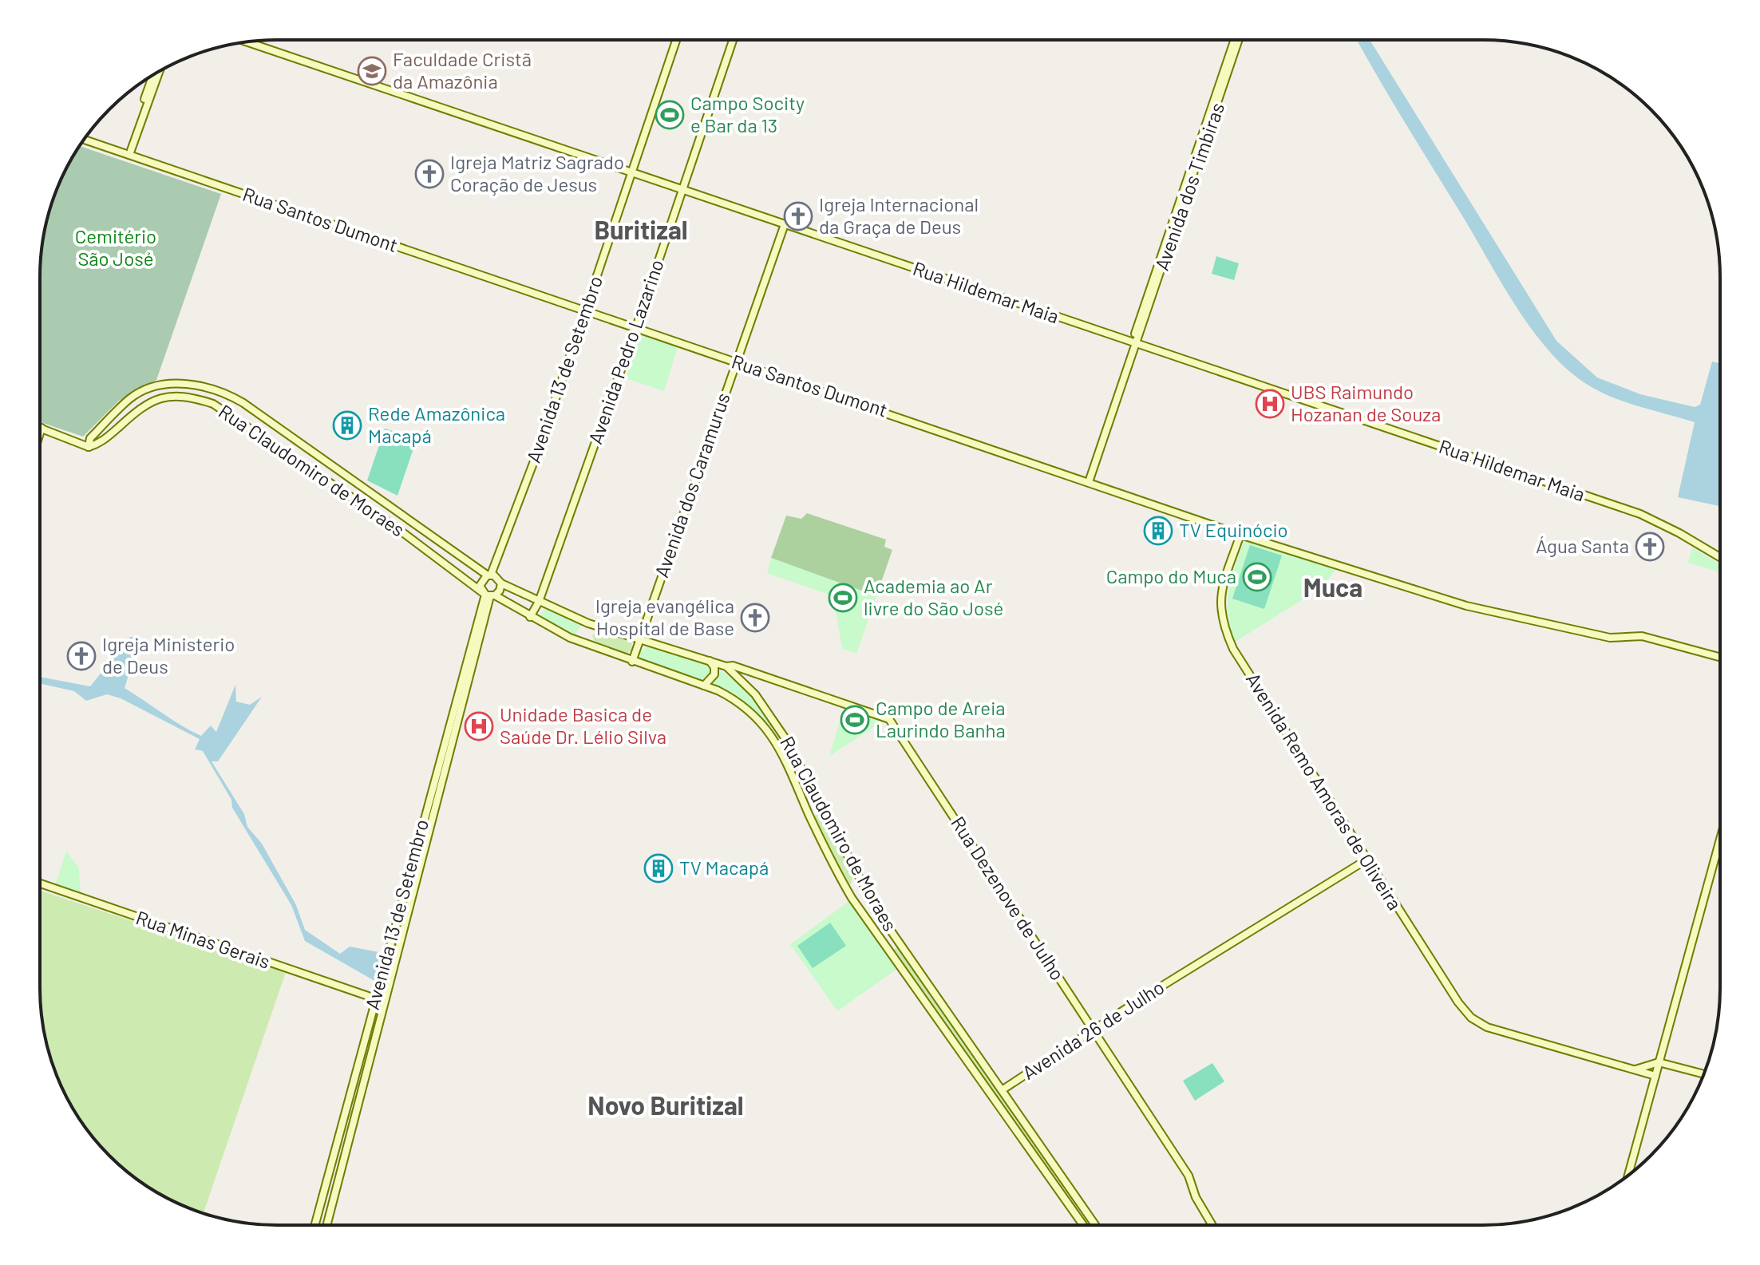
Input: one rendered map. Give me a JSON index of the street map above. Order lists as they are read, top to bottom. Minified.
{"streets":{"main road":["Avenida dos Timbiras","Rua Santos Dumont","Rua Hildemar Maia","Avenida Pedro Lazarino","Avenida 13 de Setembro","Rua Claudomiro de Moraes","Avenida dos Caramurus","Avenida Remo Amoras de Oliveira","Rua Dezenove de Julho","Rua Minas Gerais","Avenida 26 de Julho"]},"crossings":[["Avenida dos Timbiras","Rua Santos Dumont"],["Avenida dos Timbiras","Rua Hildemar Maia"],["Rua Santos Dumont","Avenida Pedro Lazarino"],["Rua Santos Dumont","Avenida 13 de Setembro"],["Rua Santos Dumont","Avenida dos Caramurus"],["Rua Santos Dumont","Avenida Remo Amoras de Oliveira"],["Rua Hildemar Maia","Avenida Pedro Lazarino"],["Rua Hildemar Maia","Avenida 13 de Setembro"],["Rua Hildemar Maia","Avenida dos Caramurus"],["Avenida Pedro Lazarino","Rua Claudomiro de Moraes"],["Avenida 13 de Setembro","Rua Claudomiro de Moraes"],["Avenida 13 de Setembro","Rua Minas Gerais"],["Rua Claudomiro de Moraes","Avenida dos Caramurus"],["Rua Claudomiro de Moraes","Rua Dezenove de Julho"],["Rua Claudomiro de Moraes","Avenida 26 de Julho"],["Avenida Remo Amoras de Oliveira","Avenida 26 de Julho"],["Rua Dezenove de Julho","Avenida 26 de Julho"]],"districts":["Buritizal","Muca","Novo Buritizal"],"parks":["Cemitério São José"],"places":{"school or university":["Faculdade Cristã da Amazônia"],"sports":["Campo Socity e Bar da 13","Campo do Muca","Academia ao Ar livre do São José","Campo de Areia Laurindo Banha"],"church":["Igreja Matriz Sagrado Coração de Jesus","Igreja Internacional da Graça de Deus","Água Santa","Igreja evangélica Hospital de Base","Igreja Ministerio de Deus"],"hospital":["UBS Raimundo Hozanan de Souza","Unidade Basica de Saúde Dr. Lélio Silva"],"building":["Rede Amazônica Macapá","TV Equinócio","TV Macapá"]}}
